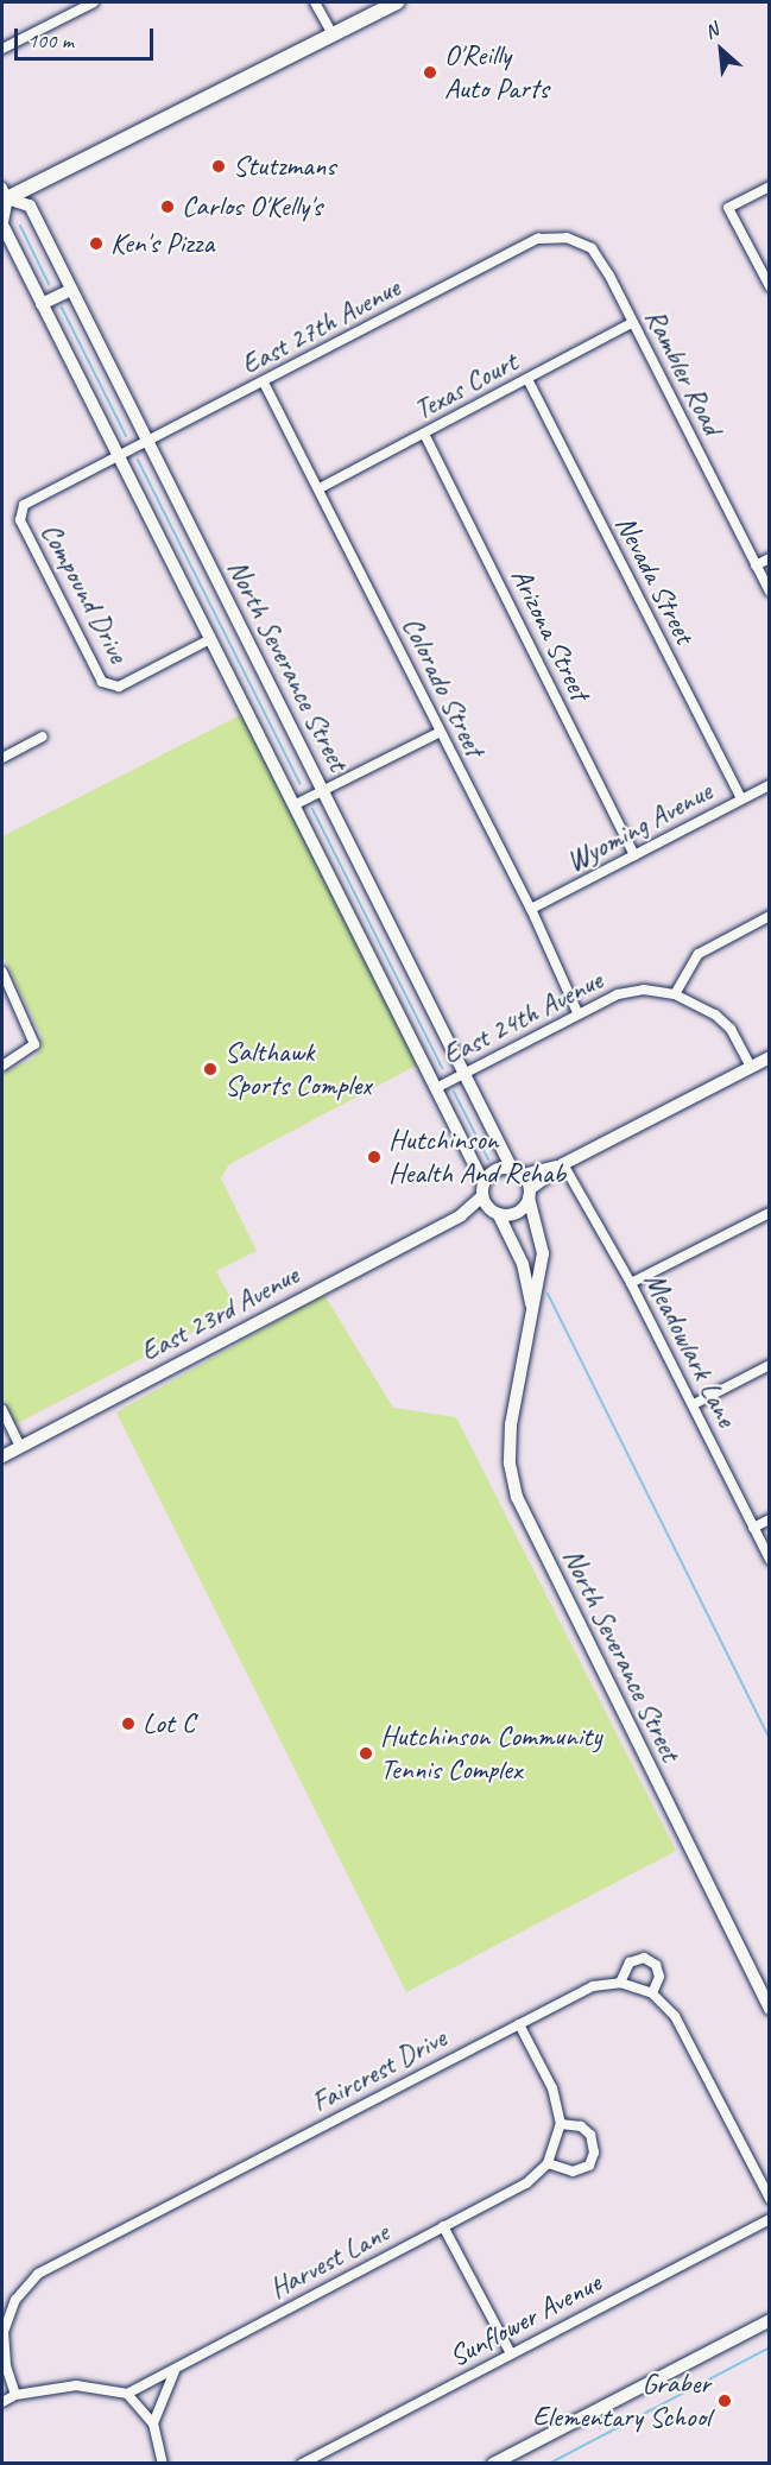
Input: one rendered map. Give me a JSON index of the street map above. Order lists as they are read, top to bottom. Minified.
{"streets":{"street":["East 27th Avenue","Rambler Road","Texas Court","Nevada Street","Compound Drive","Arizona Street","North Severance Street","Colorado Street","Wyoming Avenue","East 24th Avenue","East 23rd Avenue","Meadowlark Lane","Faircrest Drive","Harvest Lane","Sunflower Avenue"]},"crossings":[["East 27th Avenue","Rambler Road"],["East 27th Avenue","Compound Drive"],["East 27th Avenue","North Severance Street"],["East 27th Avenue","Colorado Street"],["Rambler Road","Texas Court"],["Texas Court","Nevada Street"],["Texas Court","Arizona Street"],["Texas Court","Colorado Street"],["Nevada Street","Wyoming Avenue"],["Compound Drive","North Severance Street"],["Arizona Street","Wyoming Avenue"],["North Severance Street","East 24th Avenue"],["North Severance Street","East 23rd Avenue"],["Colorado Street","Wyoming Avenue"],["Colorado Street","East 24th Avenue"]],"places":["O'Reilly Auto Parts","Stutzmans","Carlos O'Kelly's","Ken's Pizza","Salthawk Sports Complex","Hutchinson Health And Rehab","Lot C","Hutchinson Community Tennis Complex","Graber Elementary School"],"scale_bar":"100 m","north":"top left"}
